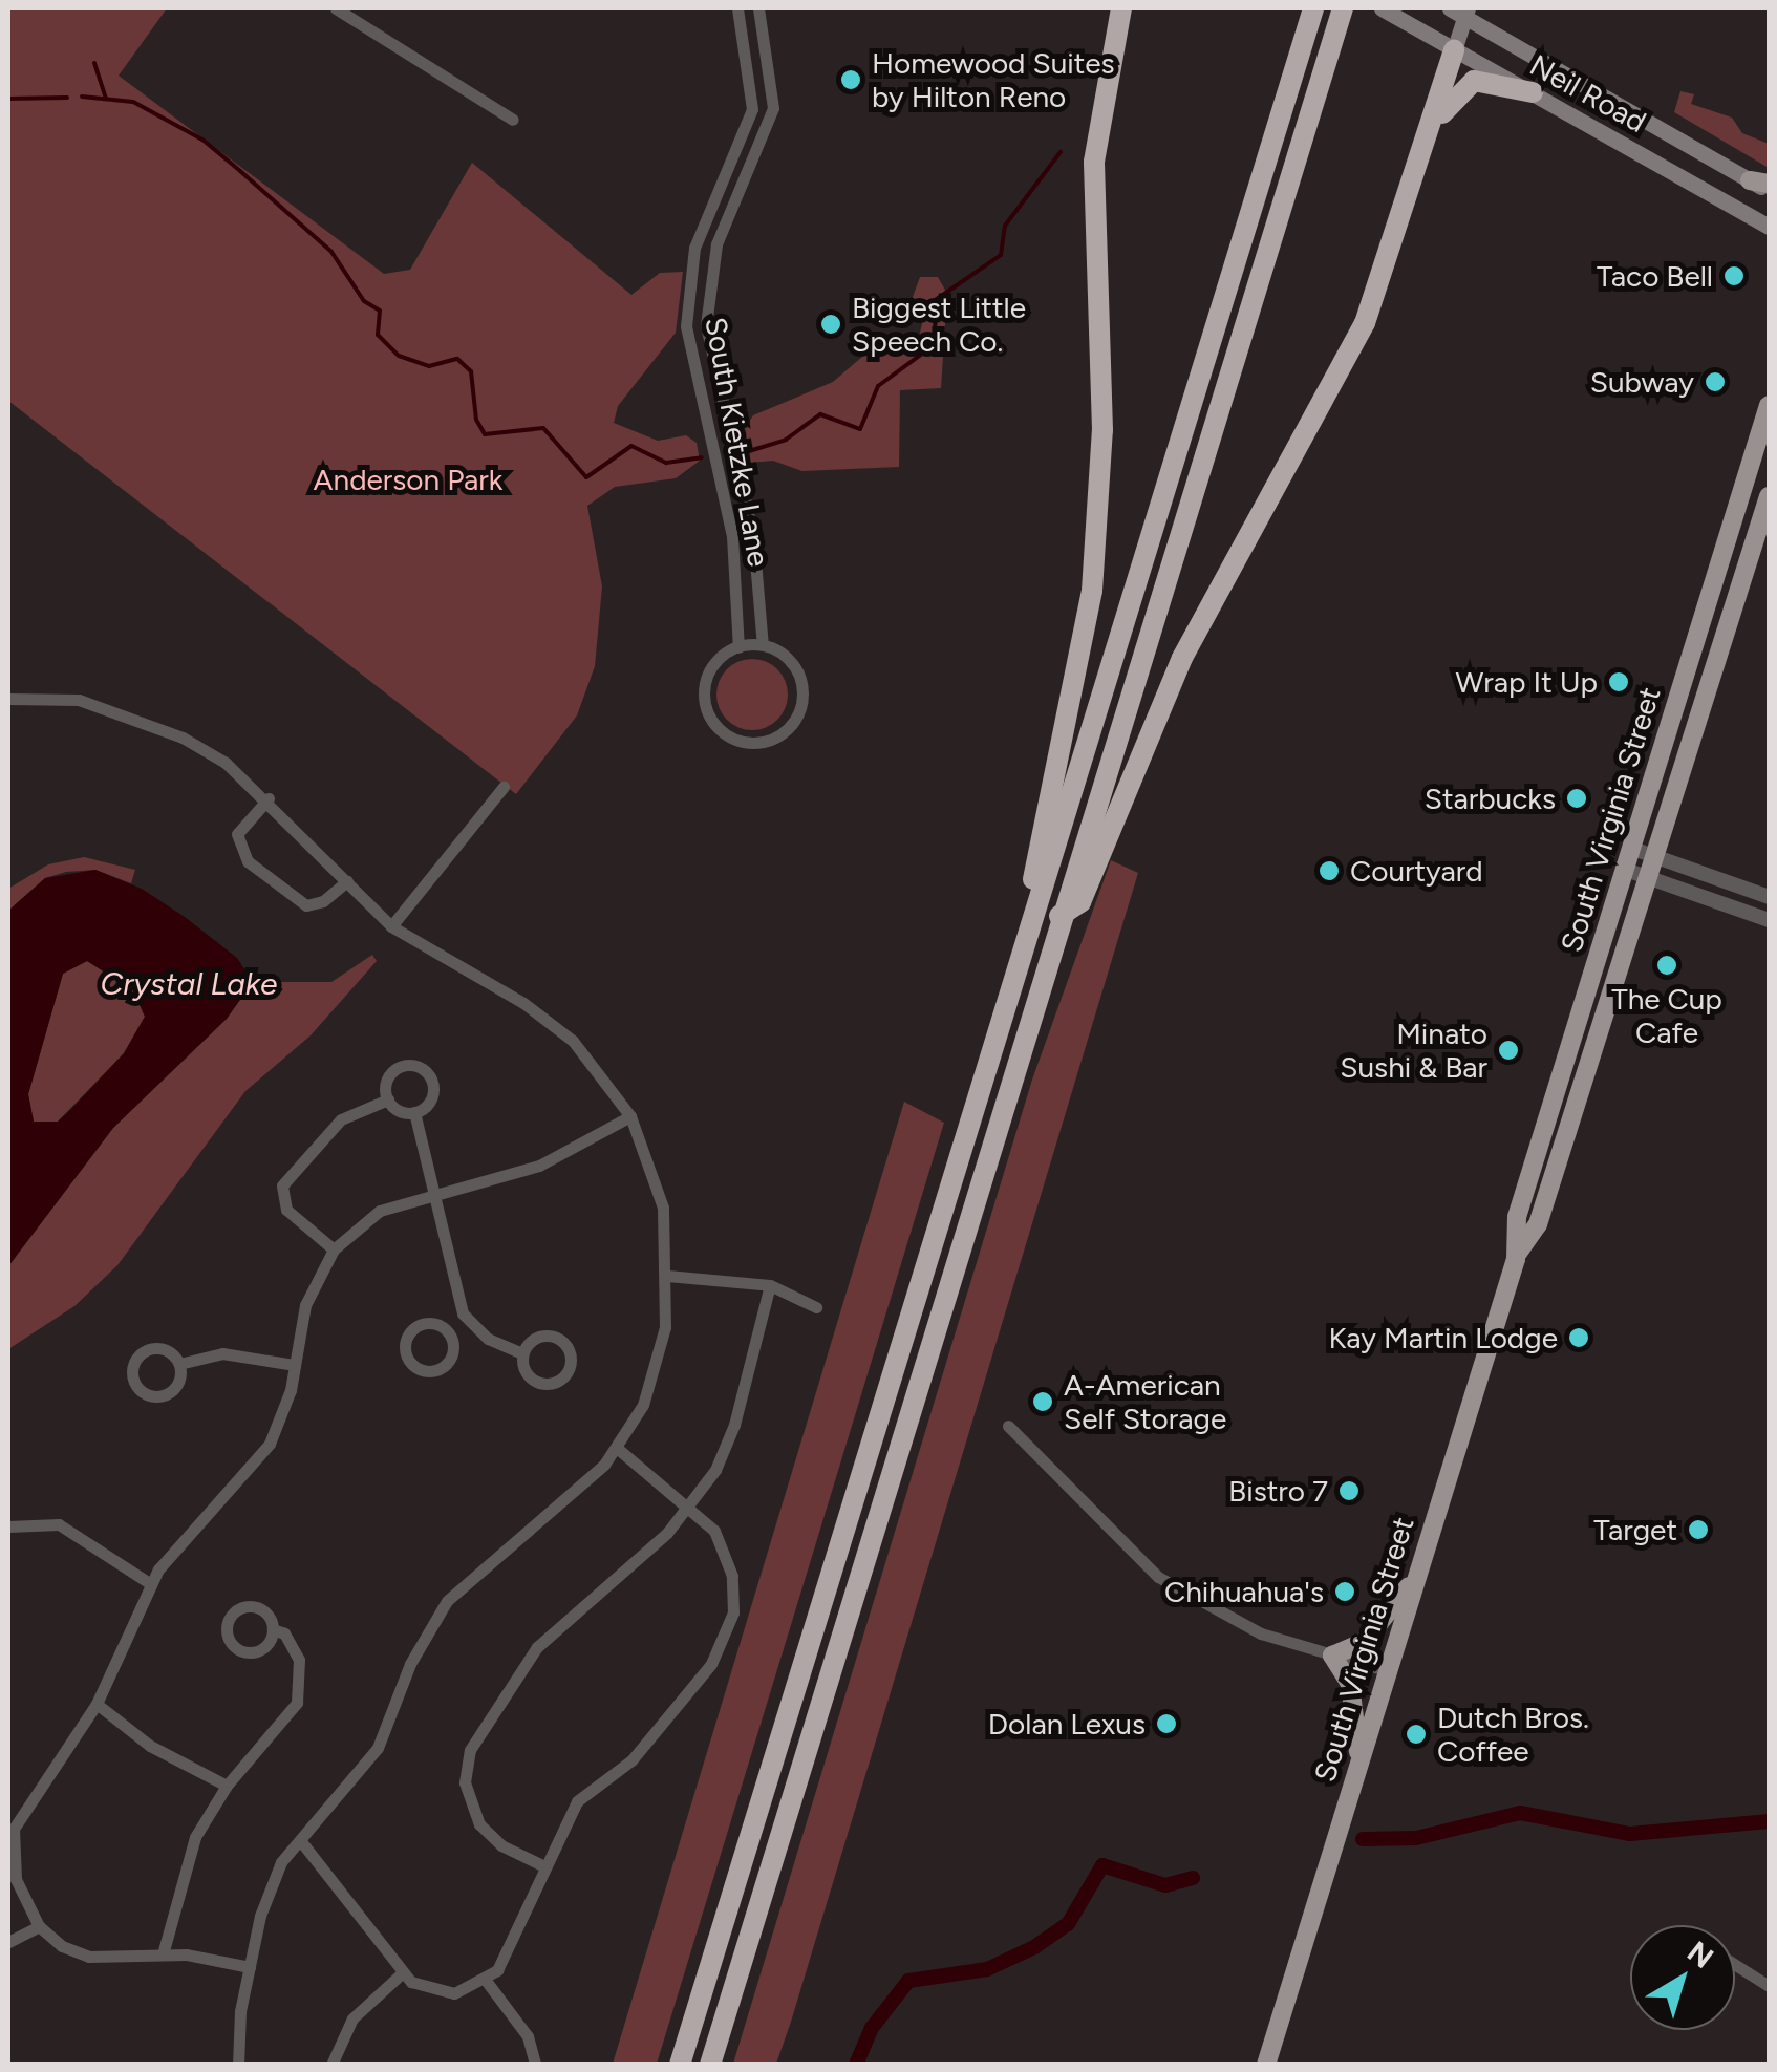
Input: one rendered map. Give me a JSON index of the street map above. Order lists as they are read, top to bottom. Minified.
{"streets":{"main road":["Neil Road","South Virginia Street"],"street":["South Kietzke Lane"]},"water":["Crystal Lake"],"parks":["Anderson Park"],"places":["Homewood Suites by Hilton Reno","Taco Bell","Biggest Little Speech Co.","Subway","Wrap It Up","Starbucks","Courtyard","The Cup Cafe","Minato Sushi & Bar","Kay Martin Lodge","A-American Self Storage","Bistro 7","Target","Chihuahua's","Dolan Lexus","Dutch Bros. Coffee"],"north":"top right"}
